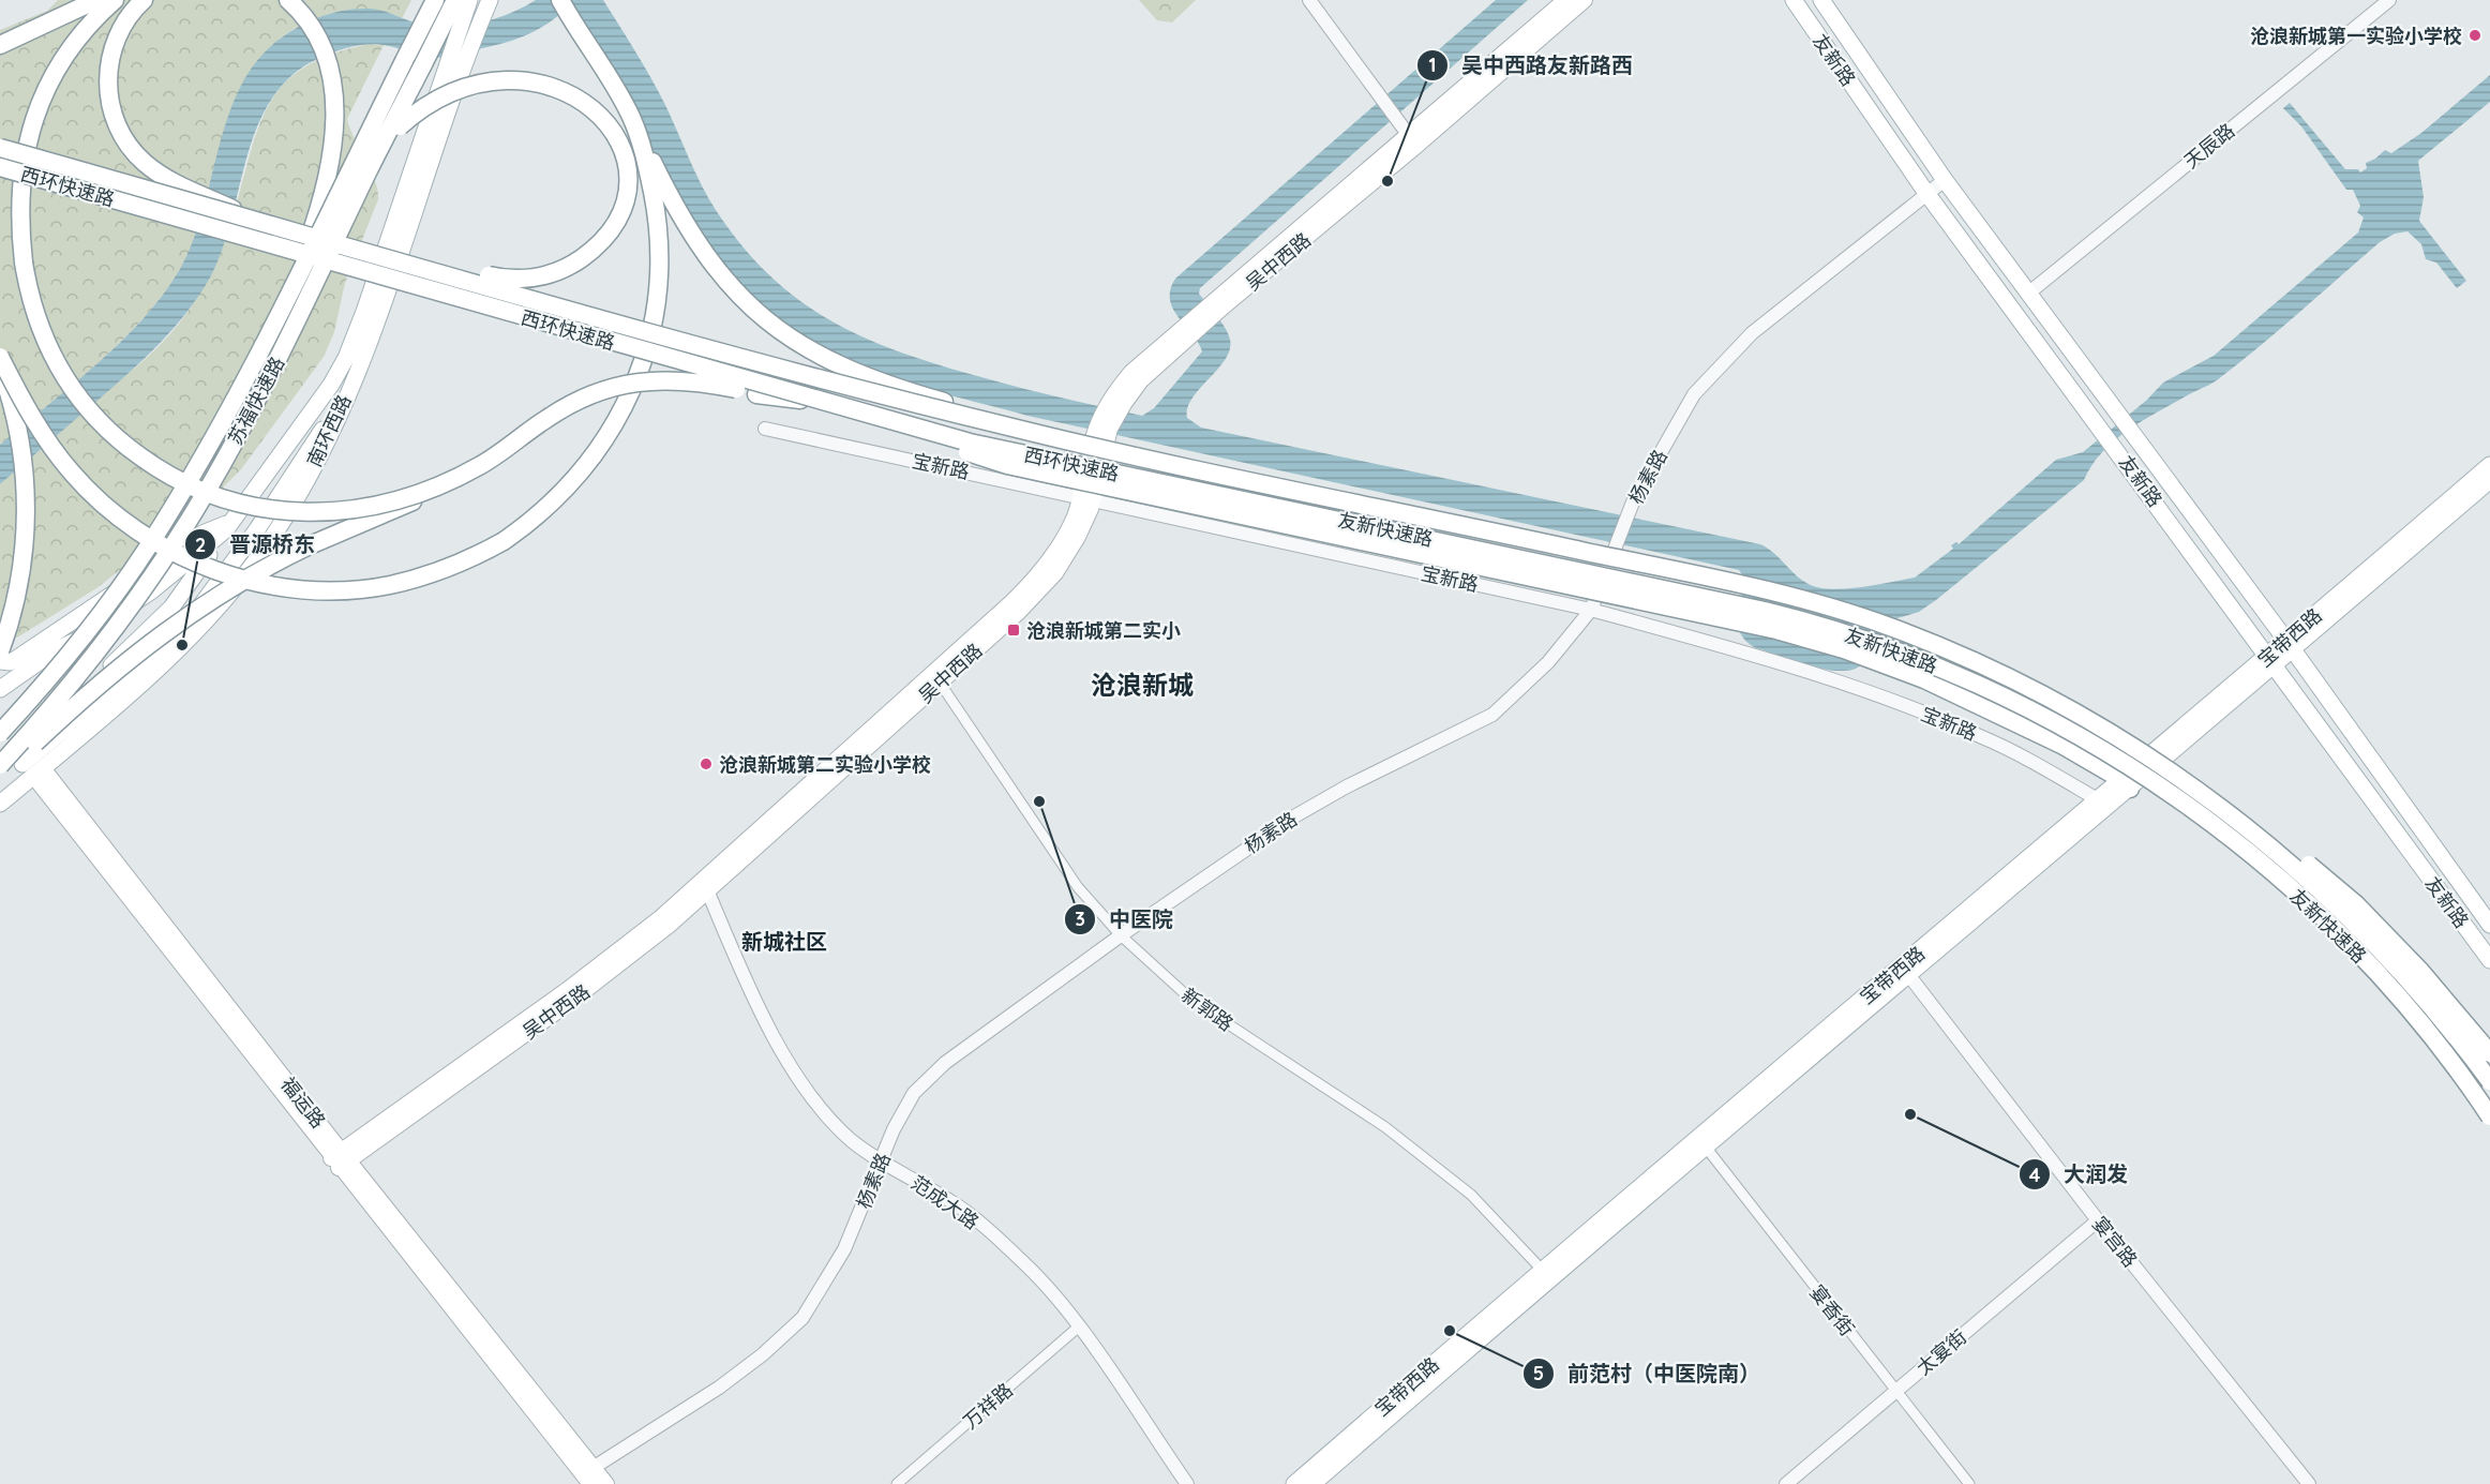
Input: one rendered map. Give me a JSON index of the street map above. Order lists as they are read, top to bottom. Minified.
{"streets":{"highway":["西环快速路","苏福快速路","友新快速路"],"main road":["友新路","吴中西路","南环西路","宝带西路","福运路"],"street":["天辰路","宝新路","杨素路","新郭路","范成大路","宴宫路","宴香街","太宴街","万祥路"]},"crossings":[["友新路","天辰路"],["友新路","杨素路"],["友新路","宝带西路"],["西环快速路","友新快速路"],["吴中西路","宝新路"],["吴中西路","新郭路"],["吴中西路","福运路"],["吴中西路","范成大路"],["苏福快速路","南环西路"],["苏福快速路","福运路"],["南环西路","福运路"],["宝新路","杨素路"],["宝新路","宝带西路"],["杨素路","新郭路"],["杨素路","福运路"],["杨素路","范成大路"],["宝带西路","新郭路"],["宝带西路","宴宫路"],["宝带西路","宴香街"],["范成大路","万祥路"],["宴宫路","太宴街"],["宴香街","太宴街"]],"districts":["沧浪新城","新城社区"],"places":{"other":["沧浪新城第一实验小学校","吴中西路友新路西","晋源桥东","沧浪新城第二实验小学校","中医院","大润发","前范村（中医院南）"],"transit":["沧浪新城第二实小"]}}
